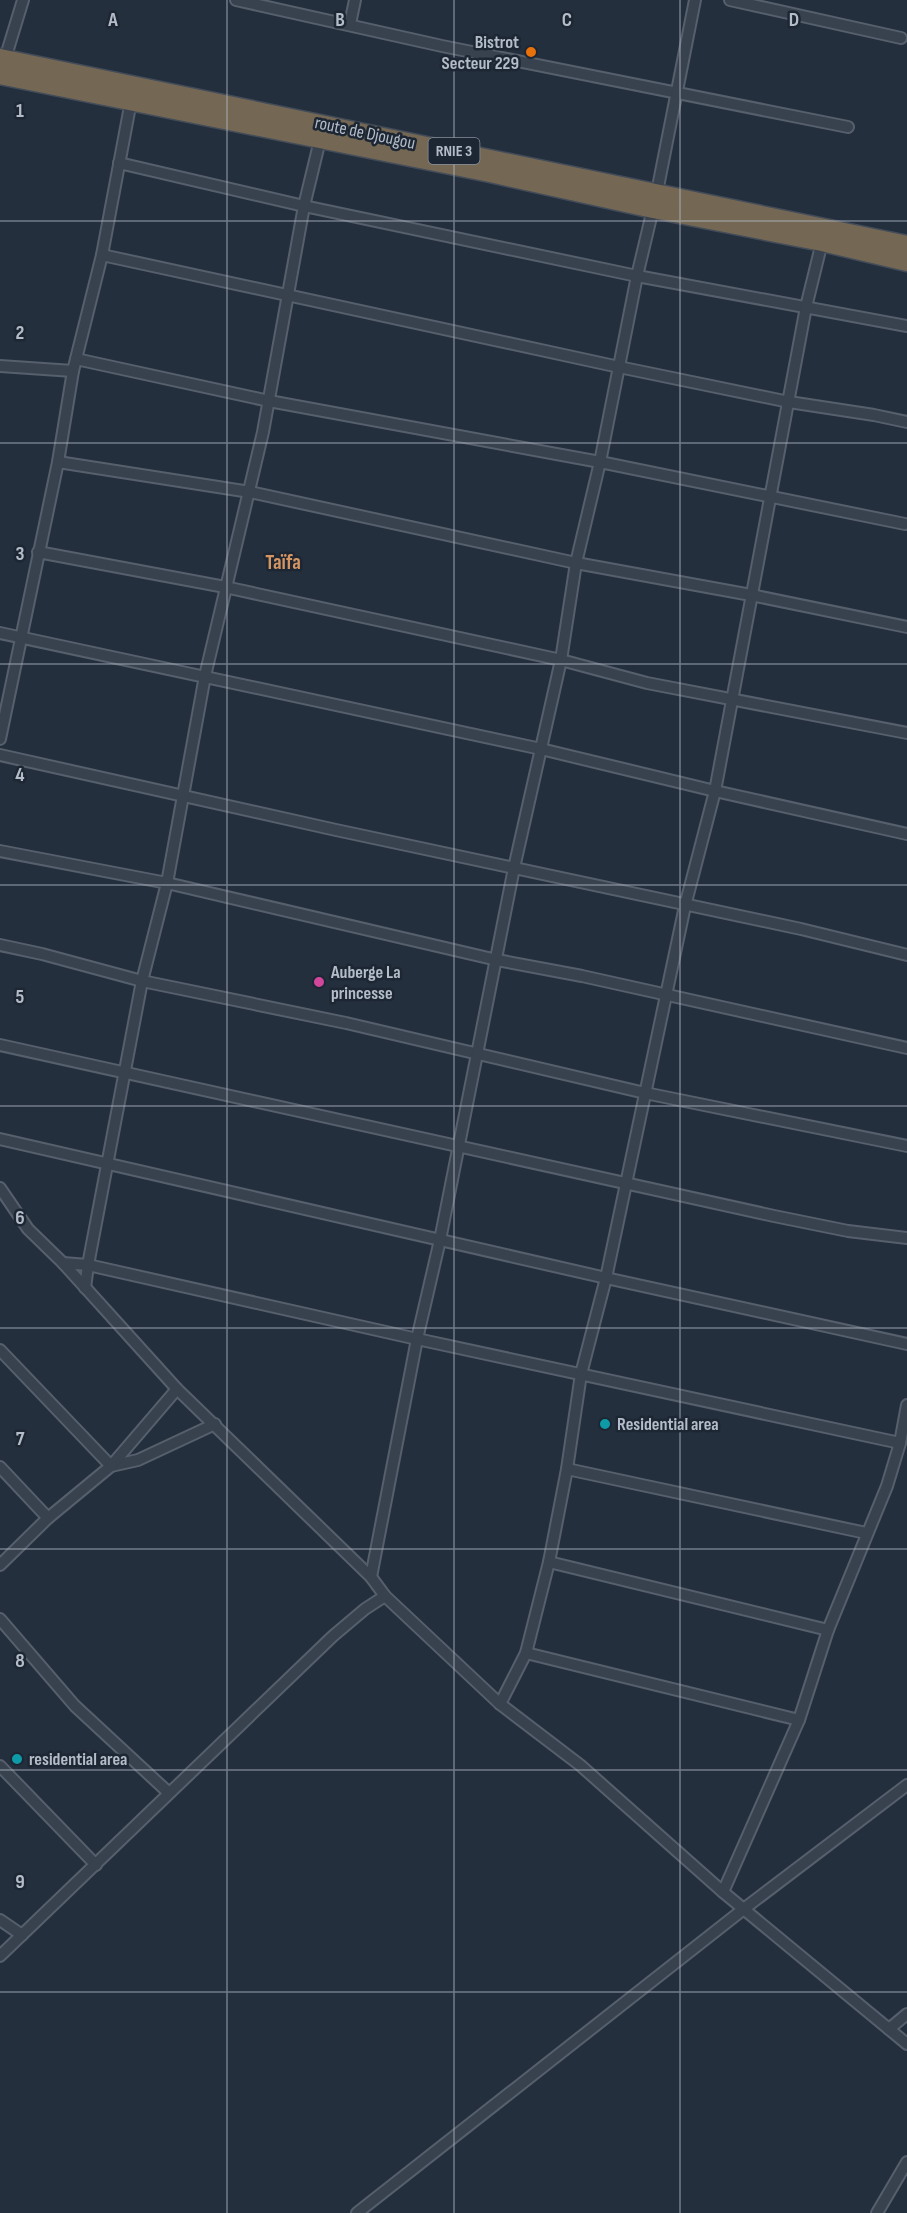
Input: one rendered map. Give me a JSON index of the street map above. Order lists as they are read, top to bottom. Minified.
{"streets":{"highway":["route de Djougou","RNIE 3"]},"districts":["Taïfa"],"places":["Bistrot Secteur 229","Auberge La princesse","Residential area","residential area"],"grid":{"columns":["A","B","C","D"],"rows":["1","2","3","4","5","6","7","8","9"]}}
